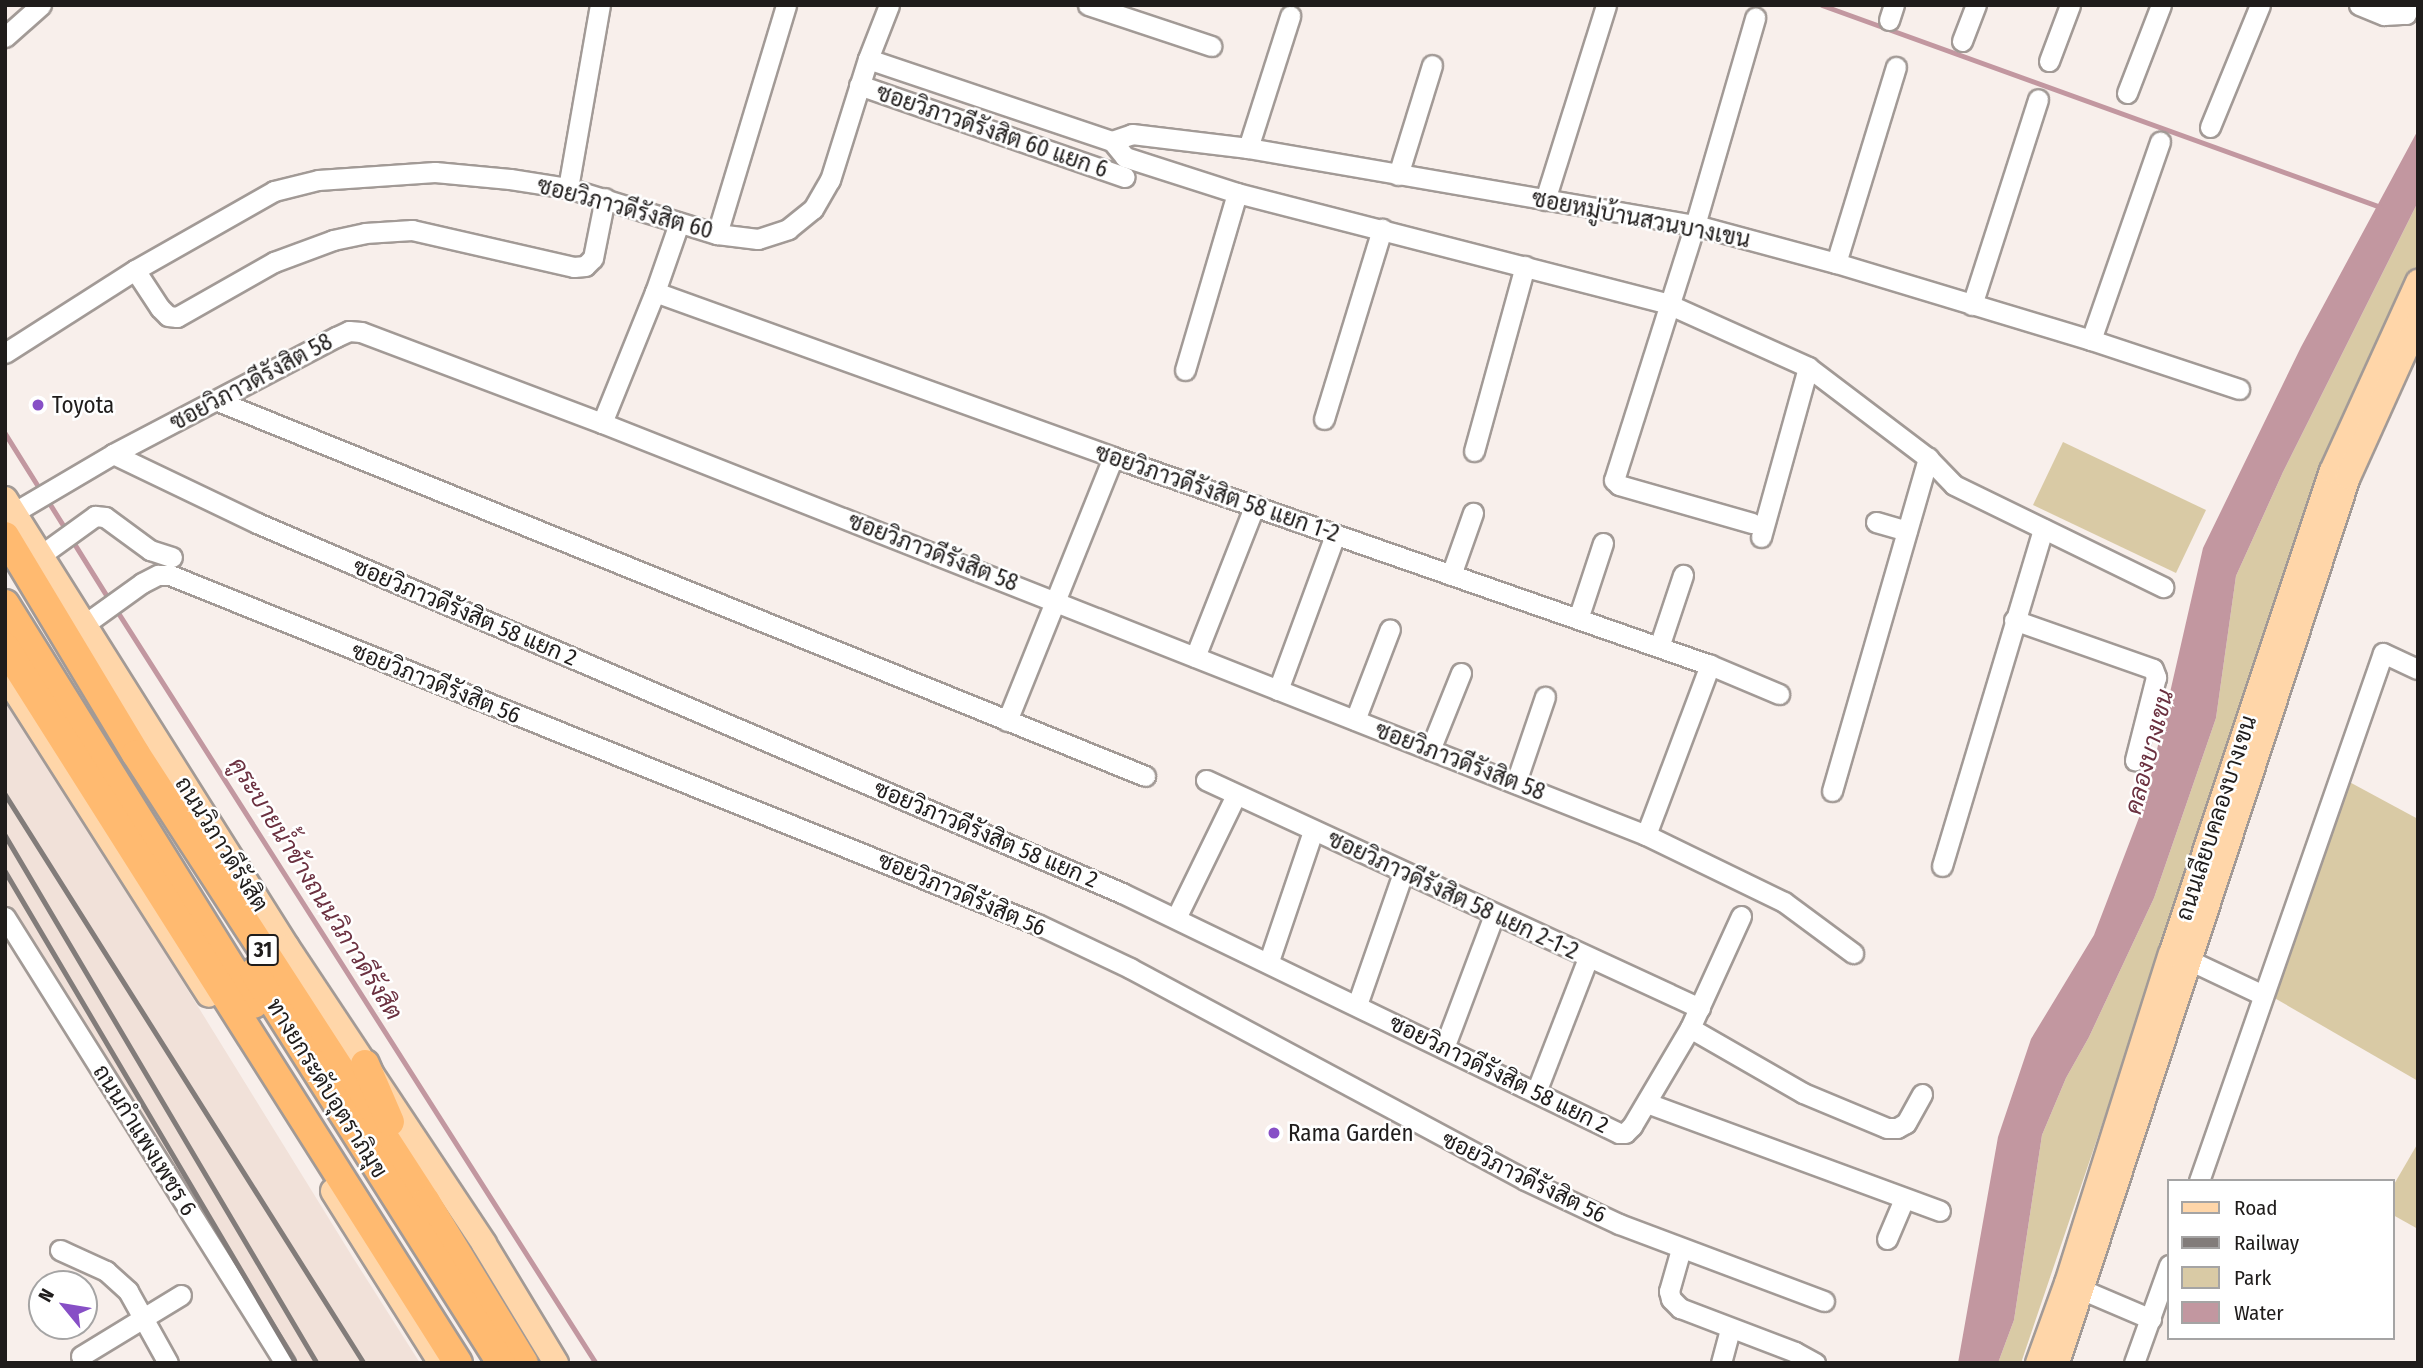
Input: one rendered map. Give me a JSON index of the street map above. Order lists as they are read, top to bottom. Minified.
{"streets":{"highway":["ถนนวิภาวดีรังสิต","31","ทางยกระดับอุตราภิมุข"],"main road":["ถนนเลียบคลองบางเขน"],"street":["ซอยวิภาวดีรังสิต 60 แยก 6","ซอยวิภาวดีรังสิต 60","ซอยหมู่บ้านสวนบางเขน","ซอยวิภาวดีรังสิต 58","ซอยวิภาวดีรังสิต 58 แยก 1-2","ซอยวิภาวดีรังสิต 58 แยก 2","ซอยวิภาวดีรังสิต 56","ซอยวิภาวดีรังสิต 58 แยก 2-1-2","ถนนกำแพงเพชร 6"]},"crossings":[["ซอยวิภาวดีรังสิต 60 แยก 6","ซอยวิภาวดีรังสิต 60"],["ซอยวิภาวดีรังสิต 60","ซอยหมู่บ้านสวนบางเขน"],["ซอยวิภาวดีรังสิต 58","ซอยวิภาวดีรังสิต 58 แยก 2"],["ซอยวิภาวดีรังสิต 58","ถนนวิภาวดีรังสิต"],["ซอยวิภาวดีรังสิต 58 แยก 2","ซอยวิภาวดีรังสิต 58 แยก 2-1-2"],["ซอยวิภาวดีรังสิต 56","ถนนวิภาวดีรังสิต"]],"water":["คลองบางเขน","คูระบายน้ำข้างถนนวิภาวดีรังสิต"],"places":["Toyota","Rama Garden"],"legend":["Road","Railway","Park","Water"],"north":"top left"}
